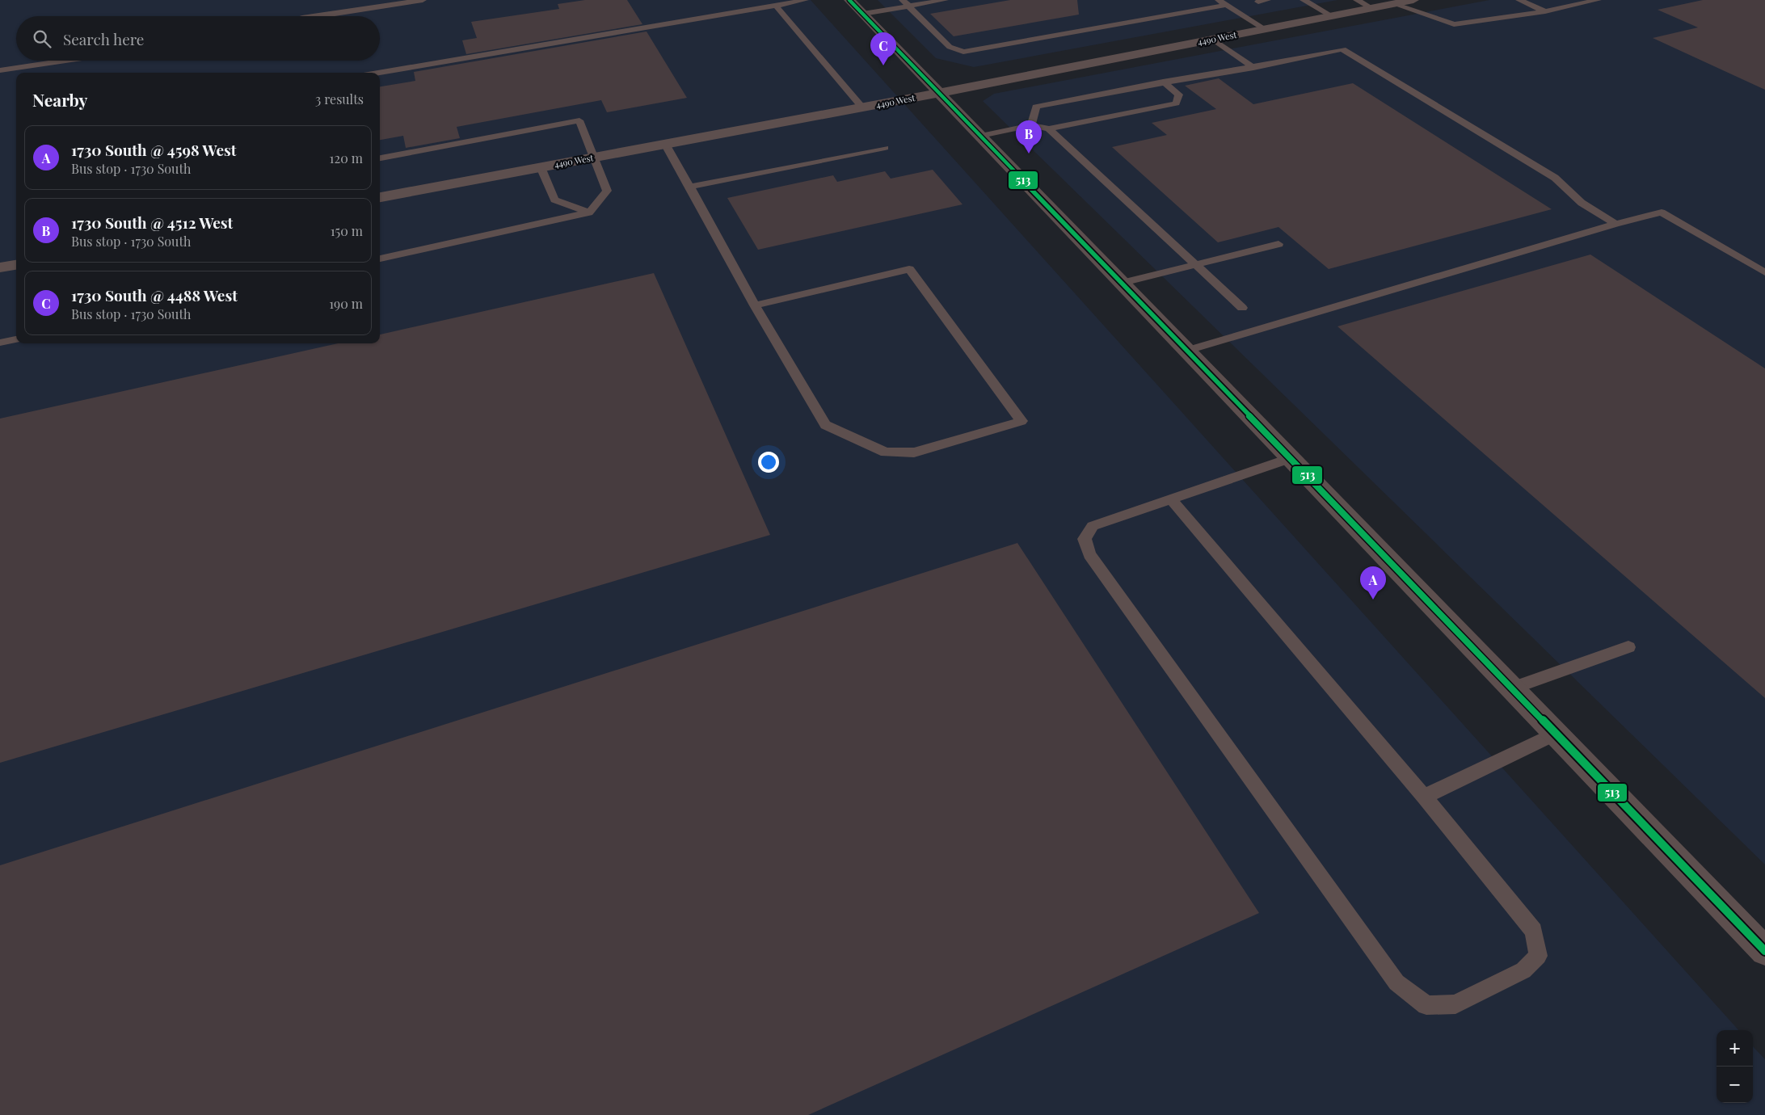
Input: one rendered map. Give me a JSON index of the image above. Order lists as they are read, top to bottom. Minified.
{"streets":{"street":["4490 West"]},"lines":["transit line 513"],"page":{"search":"Search here","pins":["C","B","A"],"heading":["Nearby","3 results"],"list":[{"mark":"A","name":"1730 South @ 4598 West","note":"Bus stop · 1730 South","value":"120 m"},{"mark":"B","name":"1730 South @ 4512 West","note":"Bus stop · 1730 South","value":"150 m"},{"mark":"C","name":"1730 South @ 4488 West","note":"Bus stop · 1730 South","value":"190 m"}],"map_buttons":["+","−"]}}
